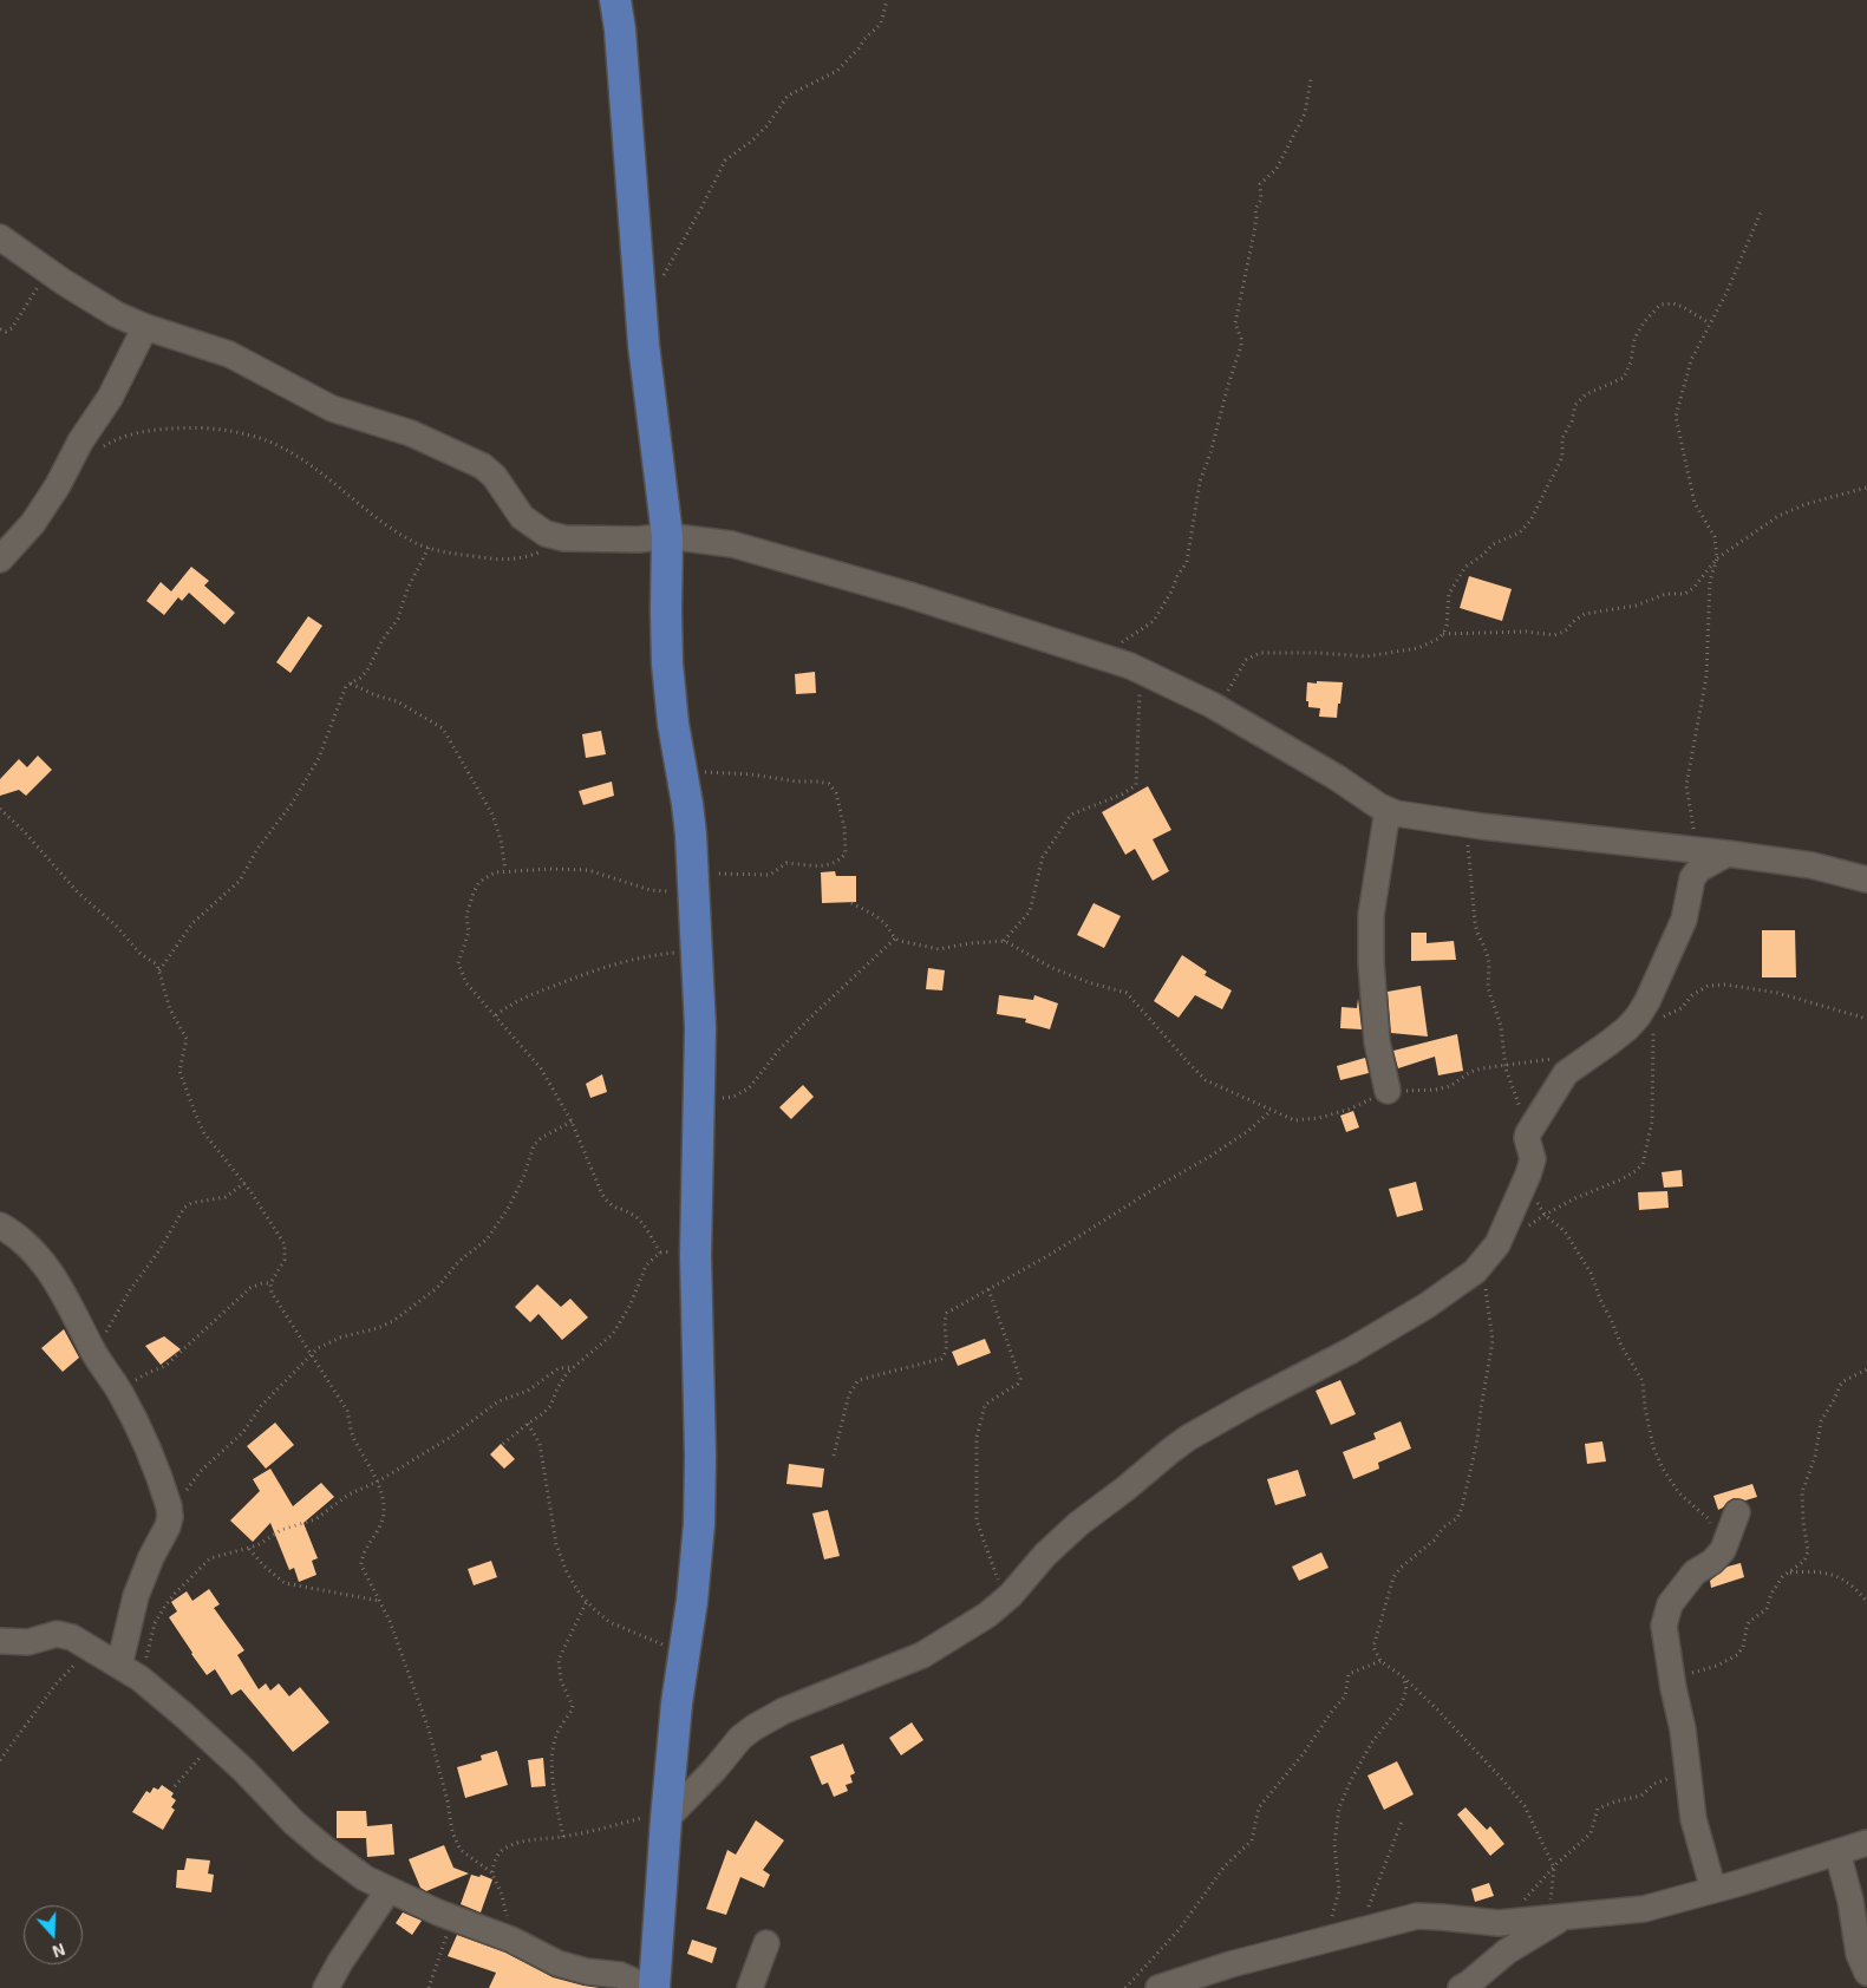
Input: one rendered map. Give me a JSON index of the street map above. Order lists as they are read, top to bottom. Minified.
{"north":"bottom"}
